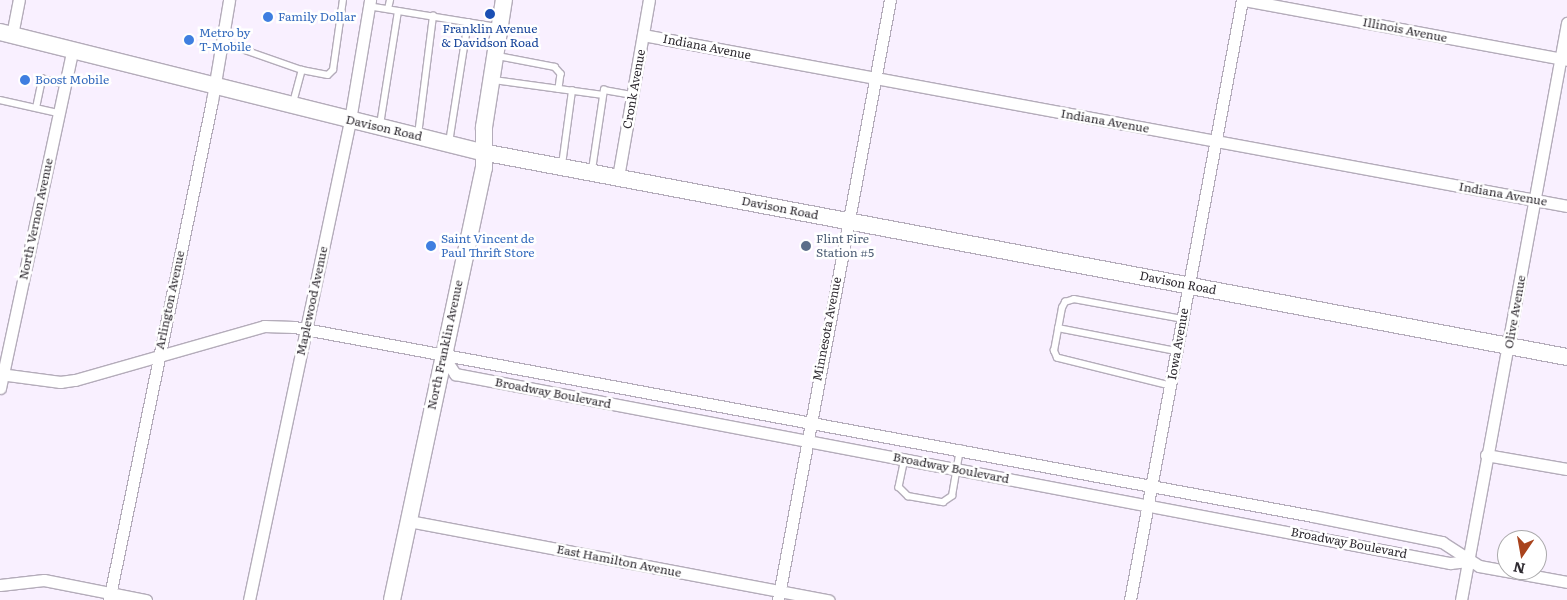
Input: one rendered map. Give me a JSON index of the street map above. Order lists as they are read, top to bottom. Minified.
{"streets":{"main road":["Davison Road","North Franklin Avenue"],"street":["Illinois Avenue","Indiana Avenue","Cronk Avenue","North Vernon Avenue","Arlington Avenue","Maplewood Avenue","Olive Avenue","Minnesota Avenue","Iowa Avenue","Broadway Boulevard","East Hamilton Avenue"]},"crossings":[["Illinois Avenue","Olive Avenue"],["Illinois Avenue","Iowa Avenue"],["Indiana Avenue","Cronk Avenue"],["Indiana Avenue","Olive Avenue"],["Indiana Avenue","Minnesota Avenue"],["Indiana Avenue","Iowa Avenue"],["Cronk Avenue","Davison Road"],["Davison Road","North Vernon Avenue"],["Davison Road","Arlington Avenue"],["Davison Road","Maplewood Avenue"],["Davison Road","Olive Avenue"],["Davison Road","Minnesota Avenue"],["Davison Road","Iowa Avenue"],["Davison Road","North Franklin Avenue"],["North Vernon Avenue","Broadway Boulevard"],["Arlington Avenue","Broadway Boulevard"],["Maplewood Avenue","Broadway Boulevard"],["Olive Avenue","Broadway Boulevard"],["Minnesota Avenue","Broadway Boulevard"],["Minnesota Avenue","East Hamilton Avenue"],["Iowa Avenue","Broadway Boulevard"],["North Franklin Avenue","Broadway Boulevard"],["North Franklin Avenue","East Hamilton Avenue"]],"places":["Franklin Avenue & Davidson Road","Family Dollar","Metro by T-Mobile","Boost Mobile","Saint Vincent de Paul Thrift Store","Flint Fire Station #5"],"north":"bottom"}
